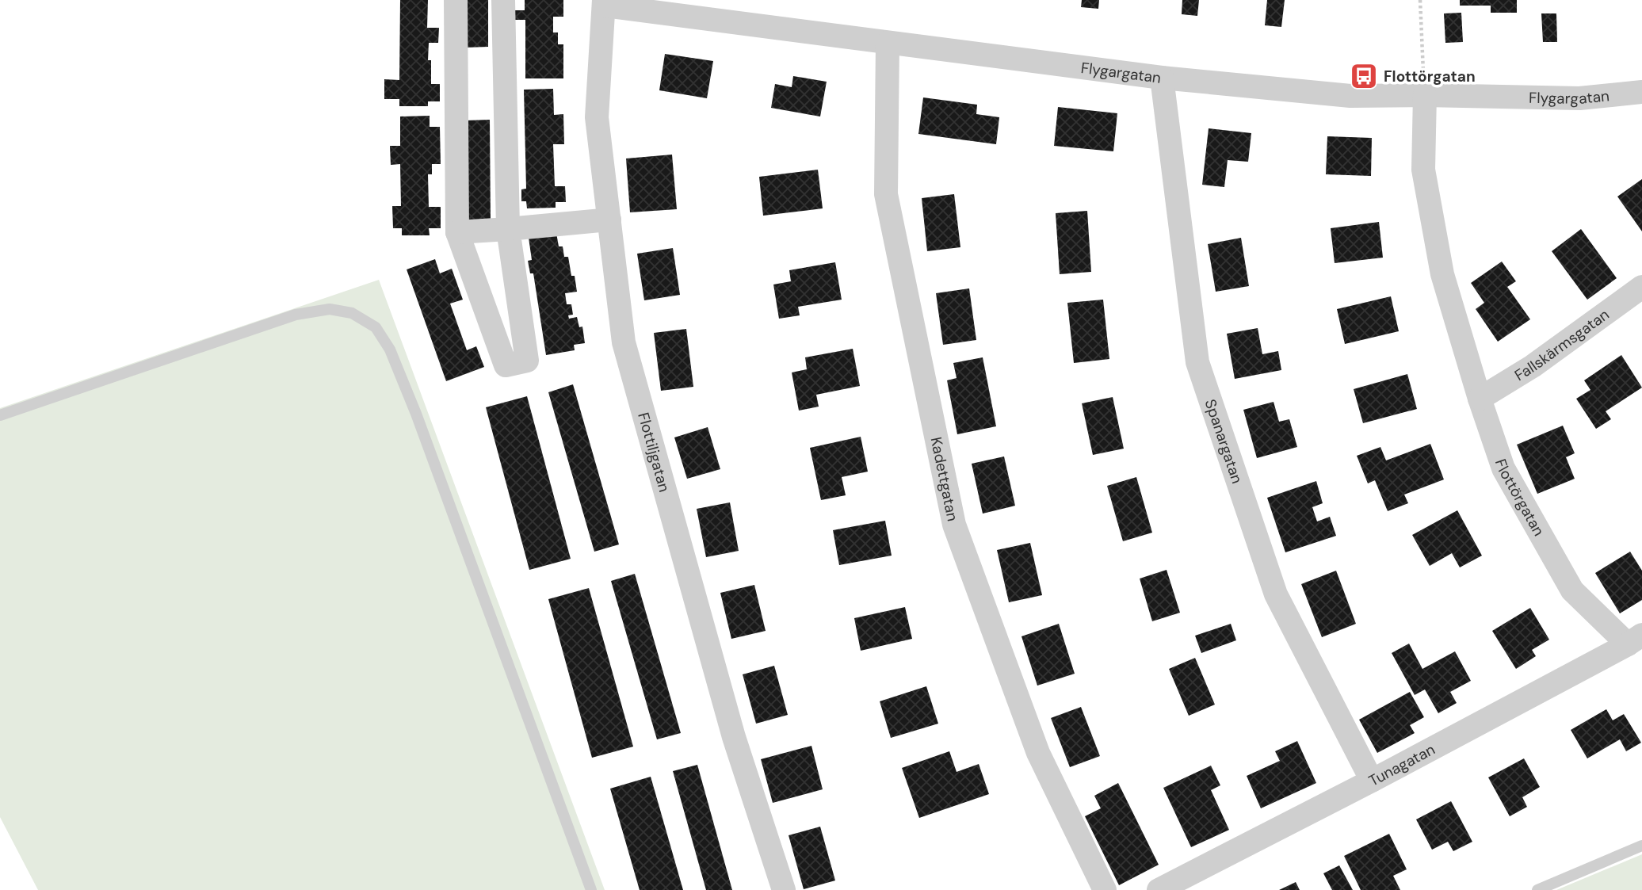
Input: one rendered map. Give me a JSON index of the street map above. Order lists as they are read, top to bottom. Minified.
{"streets":{"street":["Flygargatan","Fallskärmsgatan","Spanargatan","Flottiljgatan","Kadettgatan","Flottörgatan","Tunagatan"]},"crossings":[["Flygargatan","Spanargatan"],["Flygargatan","Flottiljgatan"],["Flygargatan","Kadettgatan"],["Flygargatan","Flottörgatan"],["Fallskärmsgatan","Flottörgatan"],["Spanargatan","Tunagatan"],["Flottörgatan","Tunagatan"]],"places":{"bus stop":["Flottörgatan"]}}
